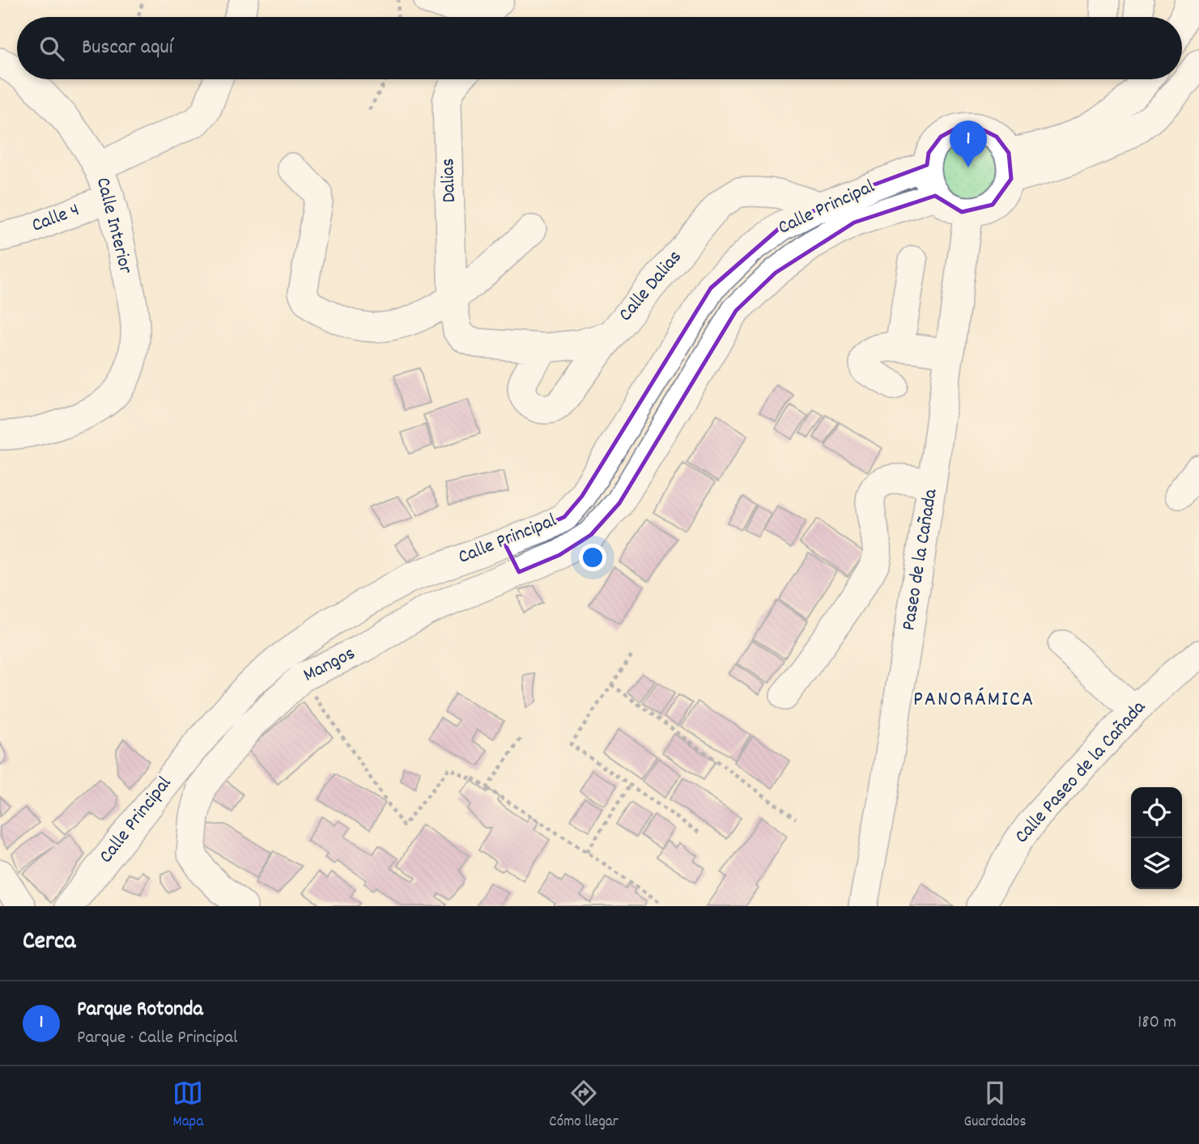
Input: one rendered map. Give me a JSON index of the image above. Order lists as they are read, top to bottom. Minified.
{"streets":{"street":["Dalias","Calle Principal","Calle 4","Calle Interior","Calle Dalias","Paseo de la Cañada","Mangos","Calle Paseo de la Cañada"]},"crossings":[["Dalias","Calle Dalias"],["Calle Principal","Calle Dalias"],["Calle Principal","Paseo de la Cañada"],["Calle Principal","Mangos"],["Calle 4","Calle Interior"]],"districts":["PANORÁMICA"],"page":{"search":"Buscar aquí","pins":"1","heading":"Cerca","list":[{"mark":"1","name":"Parque Rotonda","note":"Parque · Calle Principal","value":"180 m"}],"nav":["Mapa","Cómo llegar","Guardados"]}}
